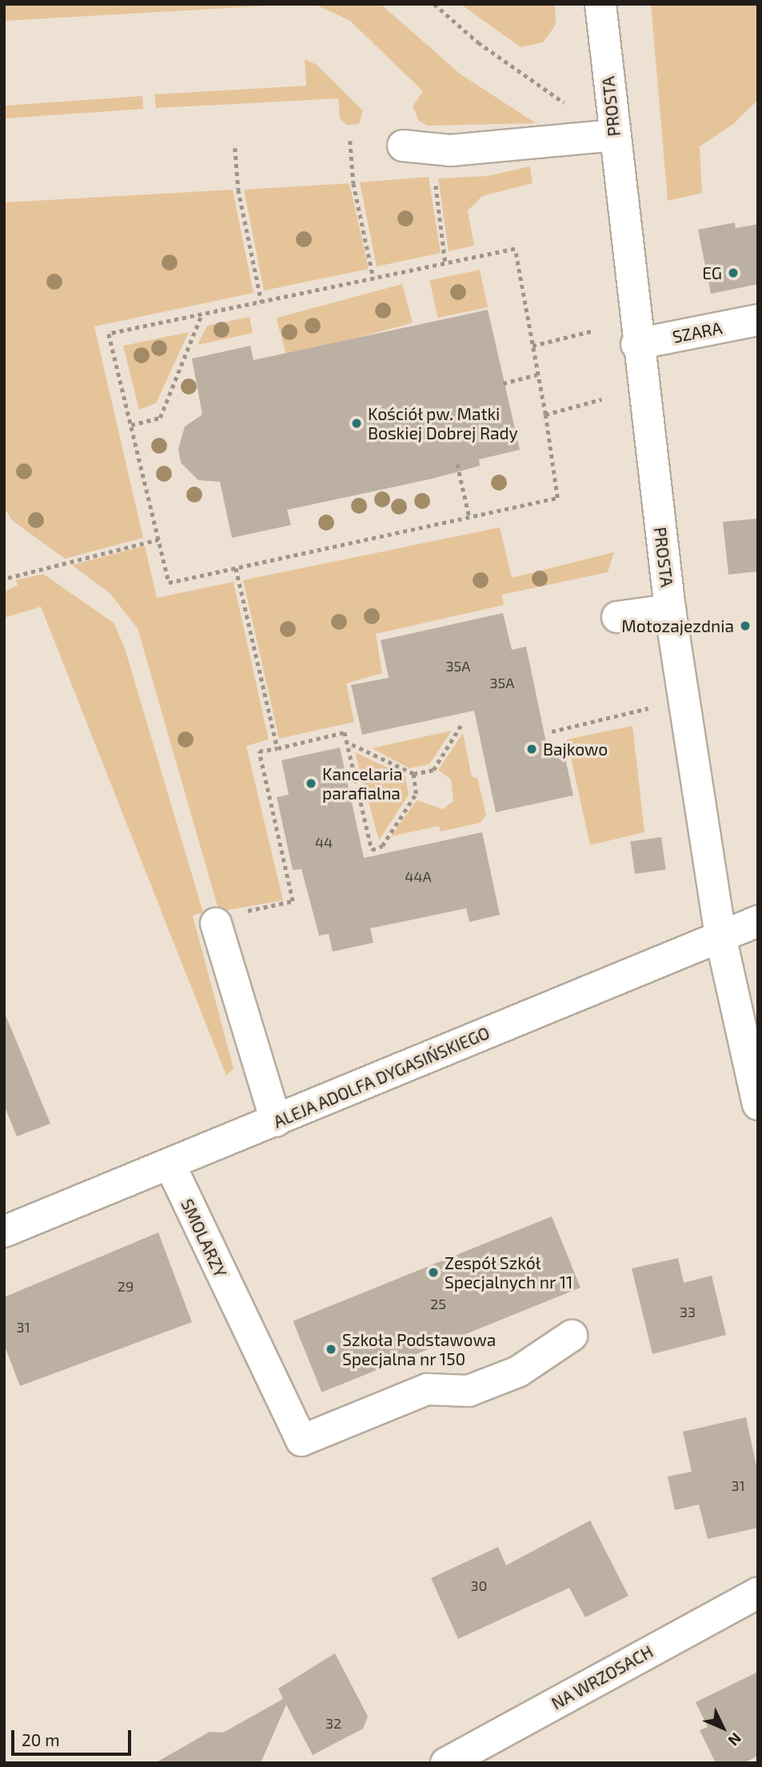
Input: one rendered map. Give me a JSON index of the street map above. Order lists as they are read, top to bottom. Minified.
{"streets":{"street":["PROSTA","SZARA","ALEJA ADOLFA DYGASIŃSKIEGO","SMOLARZY","NA WRZOSACH"]},"crossings":[["PROSTA","SZARA"],["PROSTA","ALEJA ADOLFA DYGASIŃSKIEGO"],["ALEJA ADOLFA DYGASIŃSKIEGO","SMOLARZY"]],"places":["EG","Kościół pw. Matki Boskiej Dobrej Rady","Motozajezdnia","Bajkowo","Kancelaria parafialna","Zespół Szkół Specjalnych nr 11","Szkoła Podstawowa Specjalna nr 150"],"house_numbers":["35A","35A","44","44A","29","25","33","31","31","30","32"],"scale_bar":"20 m","north":"bottom right"}
